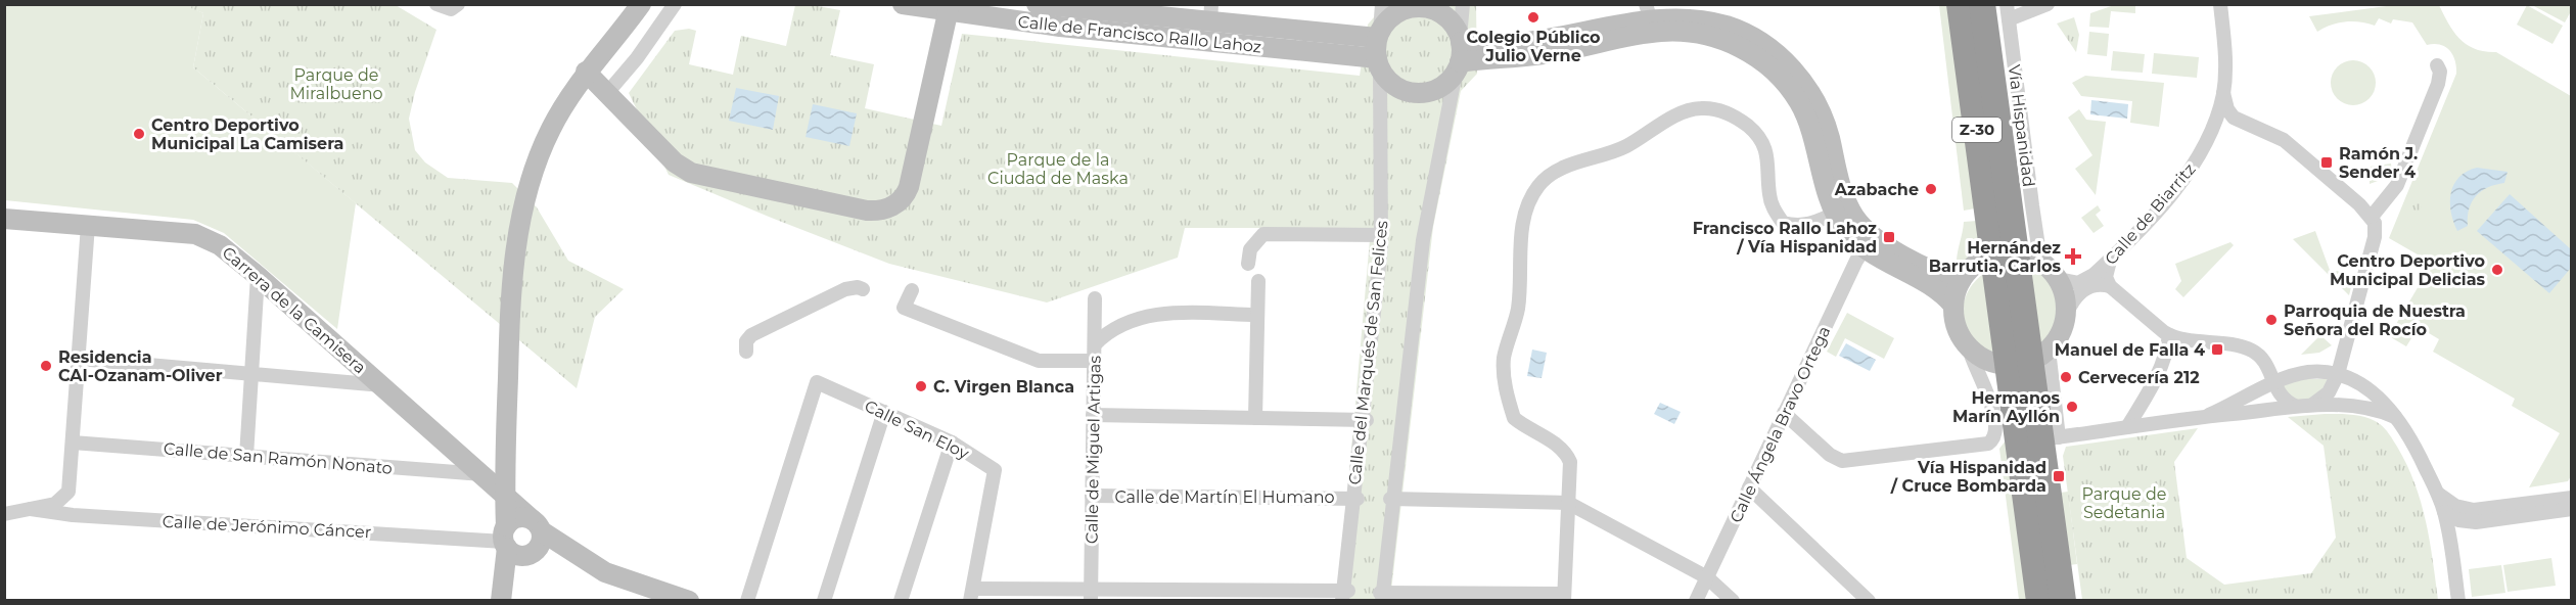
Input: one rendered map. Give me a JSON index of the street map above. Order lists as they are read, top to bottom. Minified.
{"streets":{"highway":["Vía Hispanidad","Z-30"],"street":["Calle de Francisco Rallo Lahoz","Calle de Biarritz","Carrera de la Camisera","Calle del Marqués de San Felices","Calle Ángela Bravo Ortega","Calle San Eloy","Calle de Miguel Artigas","Calle de San Ramón Nonato","Calle de Martín El Humano","Calle de Jerónimo Cáncer"]},"crossings":[["Calle de Francisco Rallo Lahoz","Calle del Marqués de San Felices"],["Carrera de la Camisera","Calle de San Ramón Nonato"],["Carrera de la Camisera","Calle de Jerónimo Cáncer"],["Calle del Marqués de San Felices","Calle de Martín El Humano"],["Calle de Miguel Artigas","Calle de Martín El Humano"]],"parks":["Parque de Miralbueno","Parque de la Ciudad de Maska","Parque de Sedetania"],"places":{"other":["Colegio Público Julio Verne","Centro Deportivo Municipal La Camisera","Azabache","Centro Deportivo Municipal Delicias","Parroquia de Nuestra Señora del Rocío","Residencia CAI-Ozanam-Oliver","Cervecería 212","C. Virgen Blanca","Hermanos Marín Ayllón"],"transit":["Ramón J. Sender 4","Francisco Rallo Lahoz / Vía Hispanidad","Manuel de Falla 4","Vía Hispanidad / Cruce Bombarda"],"health":["Hernández Barrutia, Carlos"]}}
